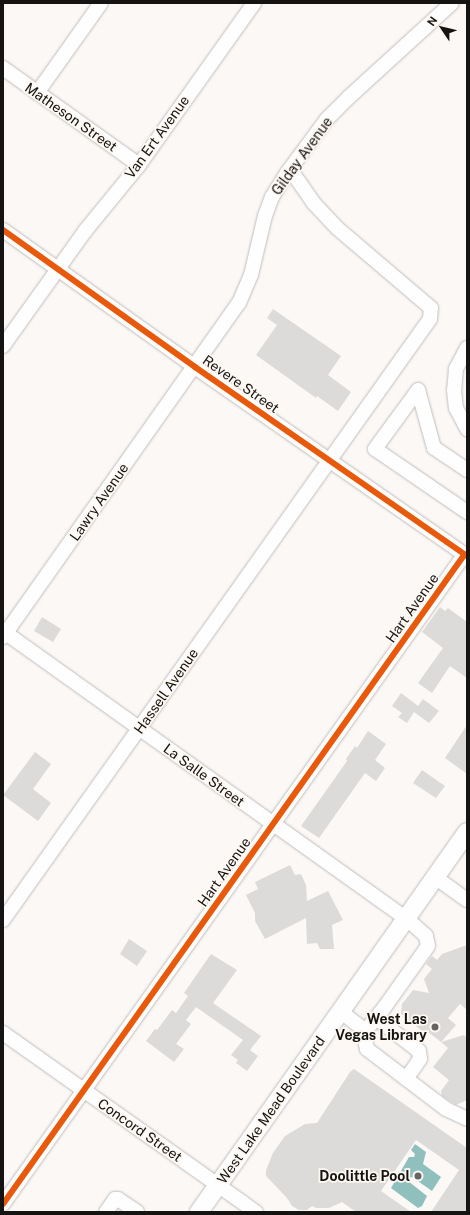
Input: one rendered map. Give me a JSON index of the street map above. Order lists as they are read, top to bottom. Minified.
{"streets":{"main road":["West Lake Mead Boulevard"],"street":["Matheson Street","Van Ert Avenue","Gilday Avenue","Revere Street","Lawry Avenue","Hart Avenue","Hassell Avenue","La Salle Street","Concord Street"]},"crossings":[["Matheson Street","Van Ert Avenue"],["Van Ert Avenue","Revere Street"],["Gilday Avenue","Revere Street"],["Gilday Avenue","Lawry Avenue"],["Gilday Avenue","Hassell Avenue"],["Revere Street","Lawry Avenue"],["Revere Street","Hart Avenue"],["Revere Street","Hassell Avenue"],["Lawry Avenue","La Salle Street"],["Hart Avenue","La Salle Street"],["Hart Avenue","Concord Street"],["Hassell Avenue","La Salle Street"],["La Salle Street","West Lake Mead Boulevard"],["West Lake Mead Boulevard","Concord Street"]],"places":["West Las Vegas Library","Doolittle Pool"],"north":"top left"}
